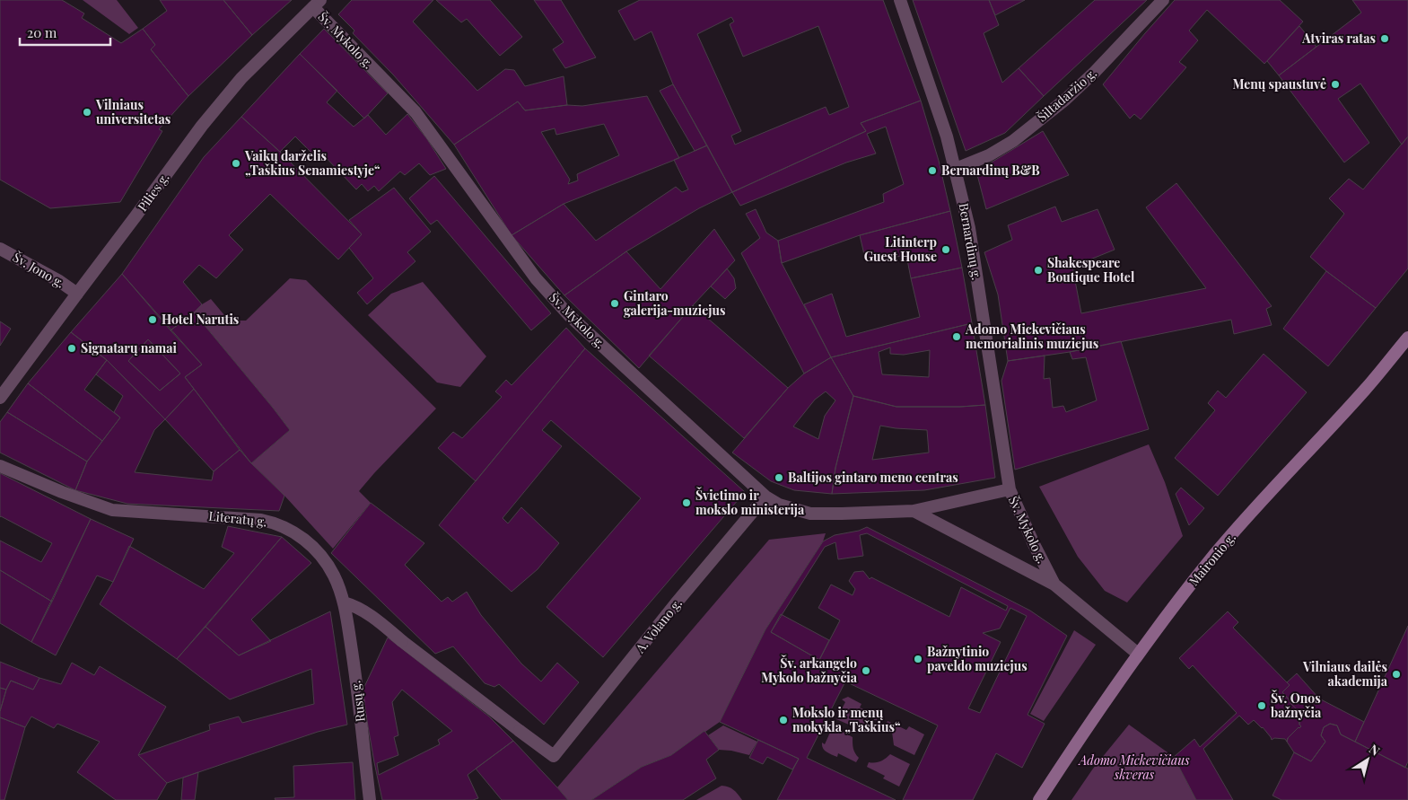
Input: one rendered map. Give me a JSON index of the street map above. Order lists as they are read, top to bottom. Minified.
{"streets":{"main road":["Maironio g."],"street":["Šv. Mykolo g.","Šiltadaržio g.","Pilies g.","Bernardinų g.","Šv. Jono g.","Literatų g.","A. Volano g.","Rusų g."]},"crossings":[["Šv. Mykolo g.","Pilies g."],["Šv. Mykolo g.","Bernardinų g."],["Šv. Mykolo g.","Maironio g."],["Šv. Mykolo g.","A. Volano g."],["Šiltadaržio g.","Bernardinų g."],["Pilies g.","Šv. Jono g."],["Literatų g.","A. Volano g."],["Literatų g.","Rusų g."],["A. Volano g.","Rusų g."]],"parks":["Adomo Mickevičiaus skveras"],"places":["Atviras ratas","Menų spaustuvė","Vilniaus universitetas","Vaikų darželis „Taškius Senamiestyje“","Bernardinų B&B","Litinterp Guest House","Shakespeare Boutique Hotel","Gintaro galerija-muziejus","Hotel Narutis","Adomo Mickevičiaus memorialinis muziejus","Signatarų namai","Baltijos gintaro meno centras","Švietimo ir mokslo ministerija","Bažnytinio paveldo muziejus","Šv. arkangelo Mykolo bažnyčia","Vilniaus dailės akademija","Šv. Onos bažnyčia","Mokslo ir menų mokykla „Taškius“"],"scale_bar":"20 m","north":"top right"}
